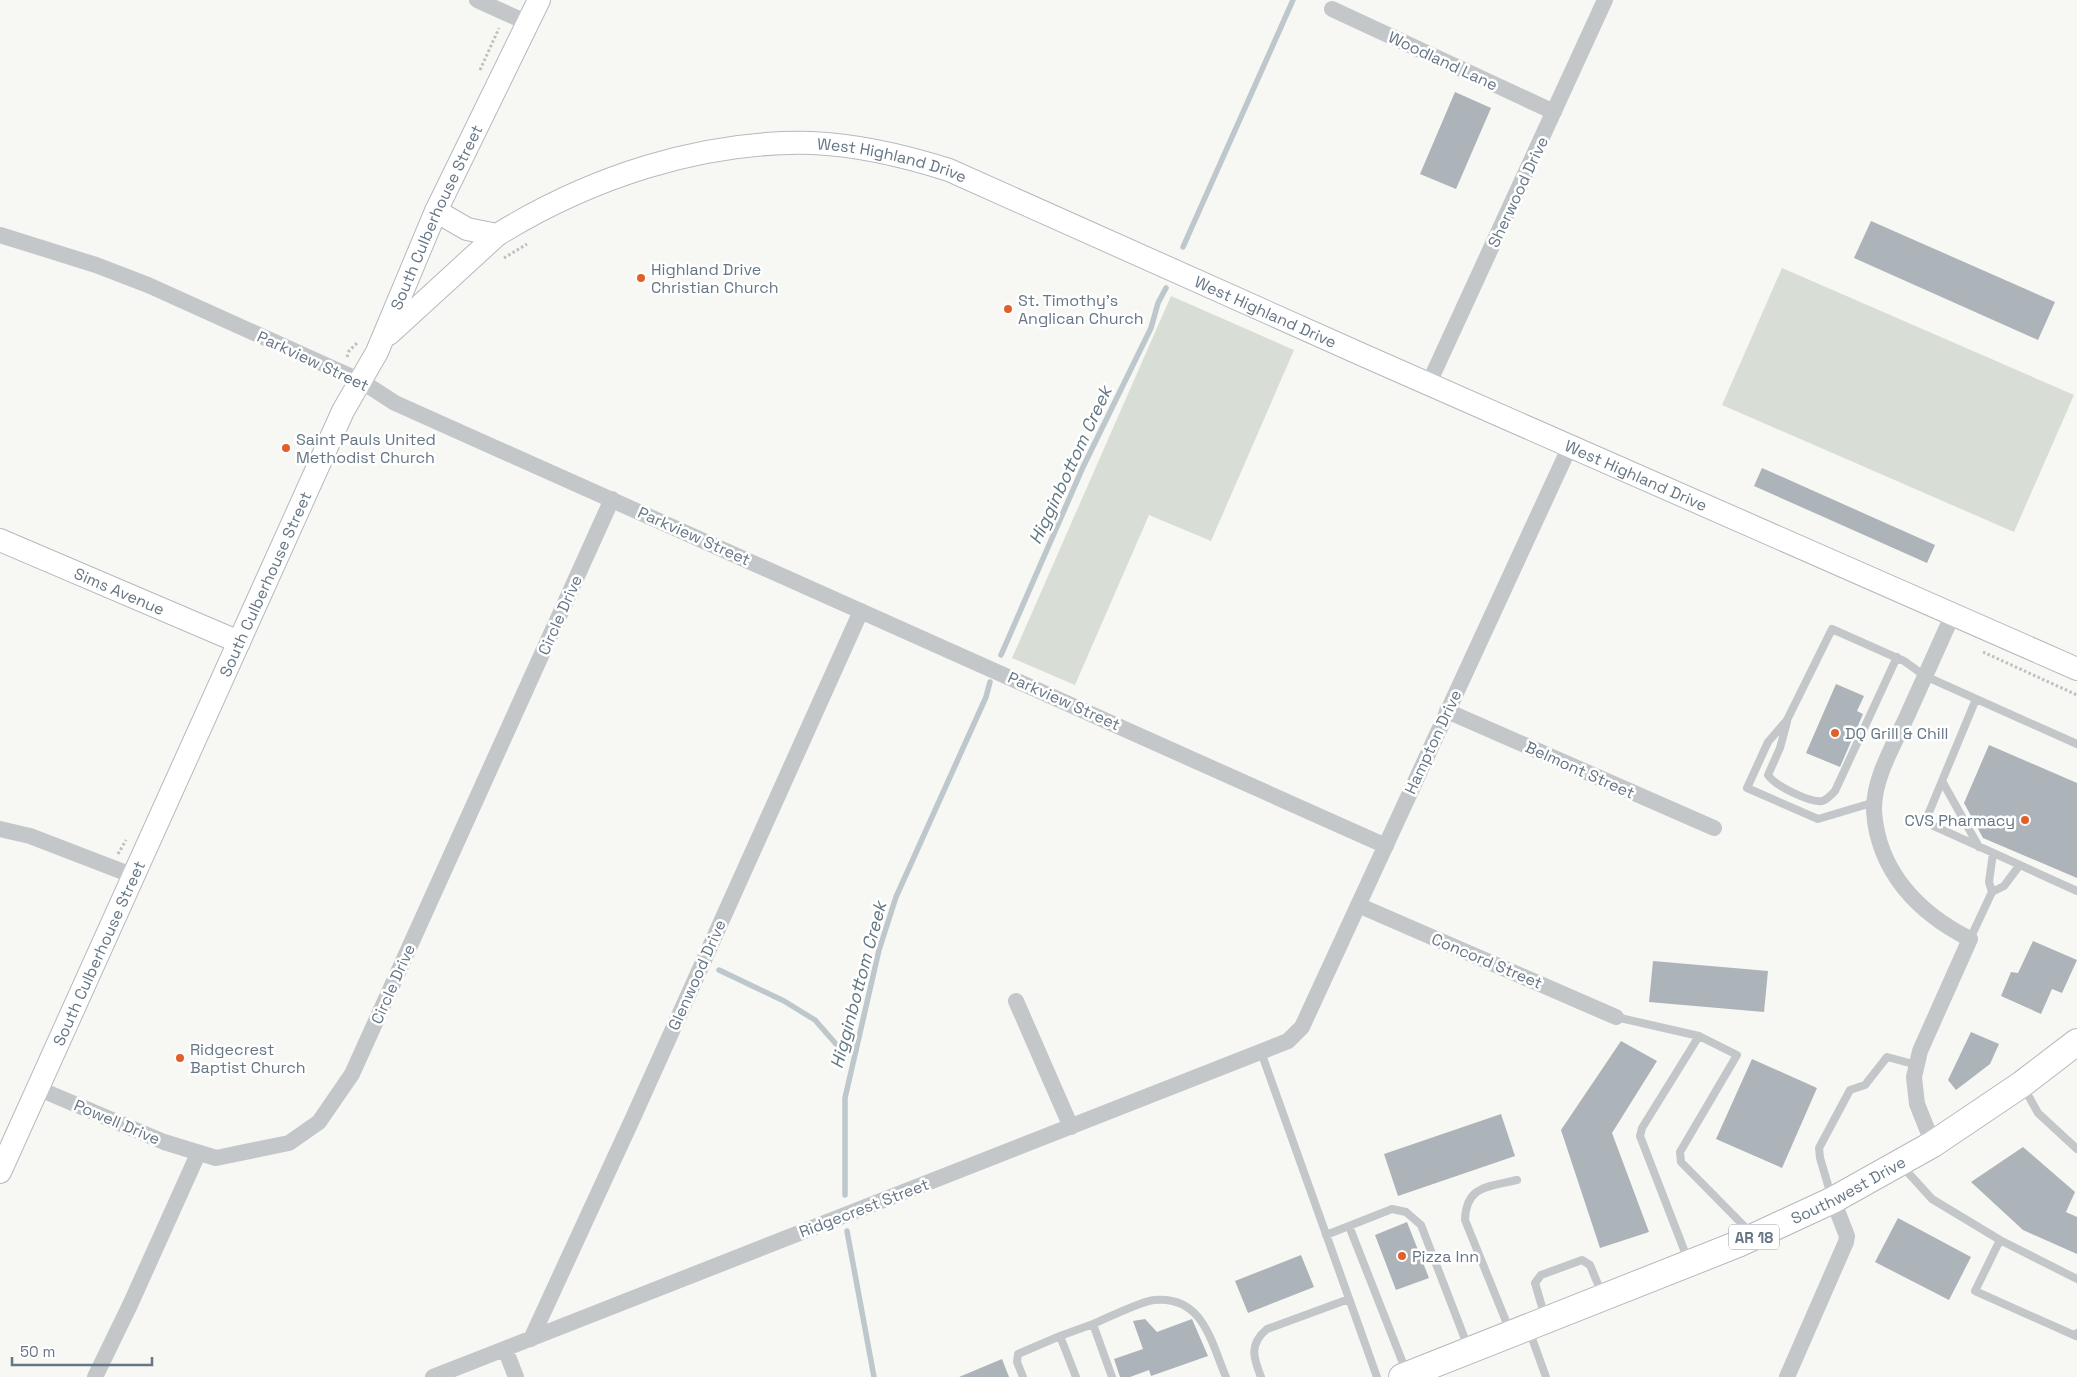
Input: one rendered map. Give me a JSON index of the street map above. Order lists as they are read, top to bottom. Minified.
{"streets":{"main road":["Southwest Drive","AR 18"],"street":["Woodland Lane","West Highland Drive","Sherwood Drive","South Culberhouse Street","Parkview Street","Sims Avenue","Circle Drive","Hampton Drive","Belmont Street","Concord Street","Glenwood Drive","Powell Drive","Ridgecrest Street"]},"crossings":[["Woodland Lane","Sherwood Drive"],["West Highland Drive","Sherwood Drive"],["West Highland Drive","South Culberhouse Street"],["West Highland Drive","Hampton Drive"],["South Culberhouse Street","Parkview Street"],["South Culberhouse Street","Sims Avenue"],["South Culberhouse Street","Powell Drive"],["Parkview Street","Circle Drive"],["Parkview Street","Hampton Drive"],["Parkview Street","Glenwood Drive"],["Circle Drive","Powell Drive"],["Hampton Drive","Belmont Street"],["Hampton Drive","Concord Street"],["Hampton Drive","Ridgecrest Street"],["Glenwood Drive","Ridgecrest Street"]],"water":["Higginbottom Creek"],"places":["Highland Drive Christian Church","St. Timothy's Anglican Church","Saint Pauls United Methodist Church","DQ Grill & Chill","CVS Pharmacy","Ridgecrest Baptist Church","Pizza Inn"],"scale_bar":"50 m"}
